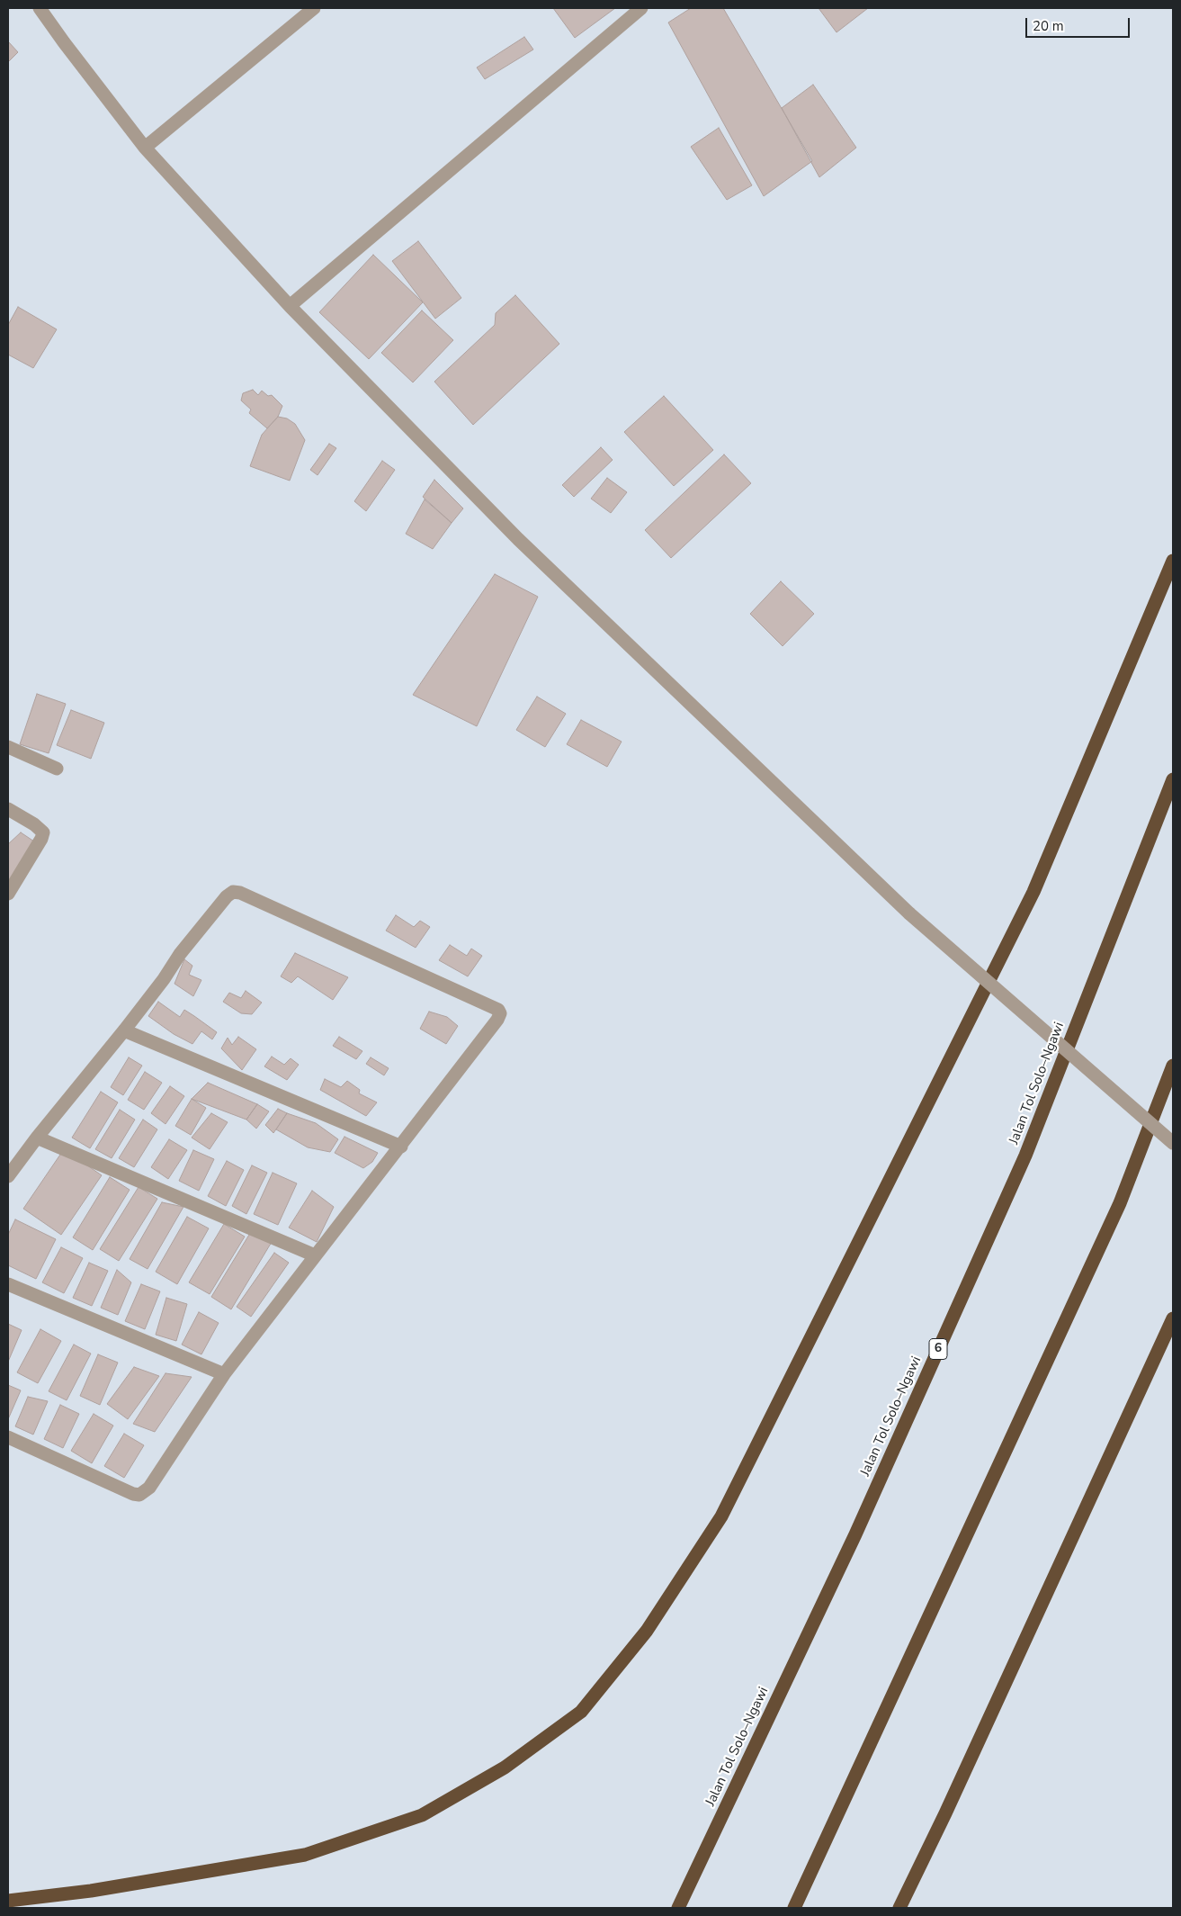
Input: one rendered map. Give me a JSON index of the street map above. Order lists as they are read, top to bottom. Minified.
{"streets":{"highway":["Jalan Tol Solo–Ngawi","6"]},"scale_bar":"20 m"}
